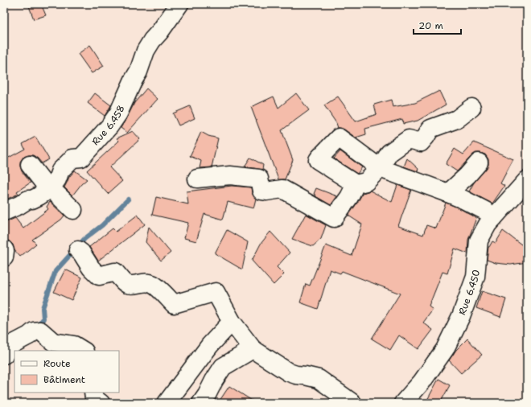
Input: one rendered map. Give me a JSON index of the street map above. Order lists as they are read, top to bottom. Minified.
{"streets":{"street":["Rue 6.458","Rue 6.450"]},"legend":["Route","Bâtiment"],"scale_bar":"20 m"}
